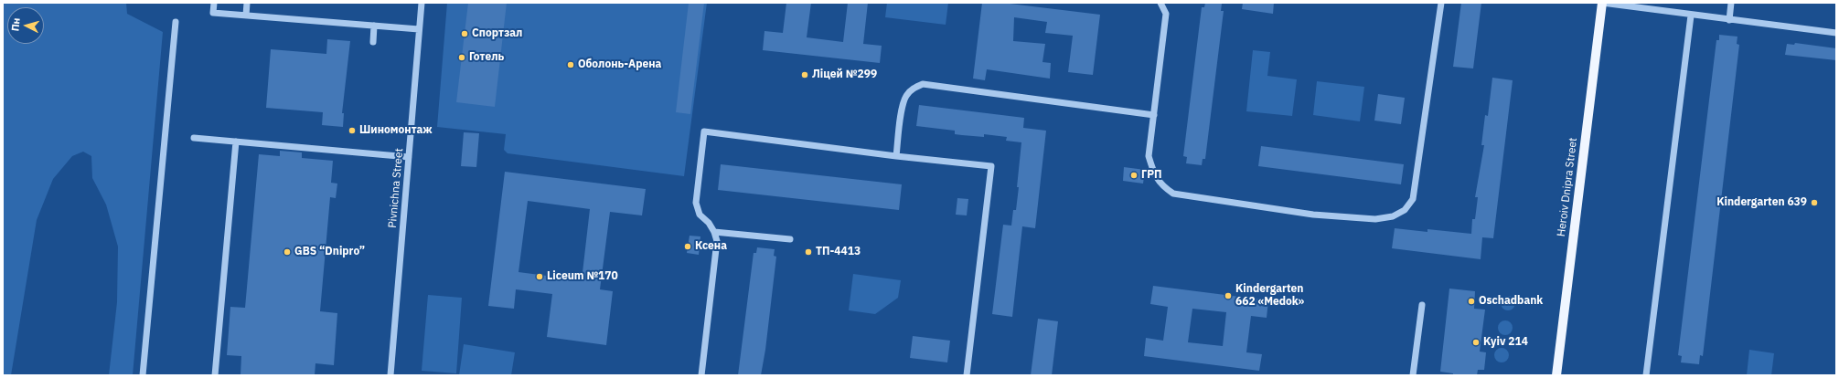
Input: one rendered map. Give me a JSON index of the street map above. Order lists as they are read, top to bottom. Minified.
{"streets":{"main road":["Heroiv Dnipra Street"],"street":["Pivnichna Street"]},"places":["Спортзал","Готель","Оболонь-Арена","Ліцей №299","Шиномонтаж","ГРП","Kindergarten 639","Ксена","GBS “Dnipro”","ТП-4413","Liceum №170","Kindergarten 662 «Medok»","Oschadbank","Kyiv 214"],"north":"left"}
